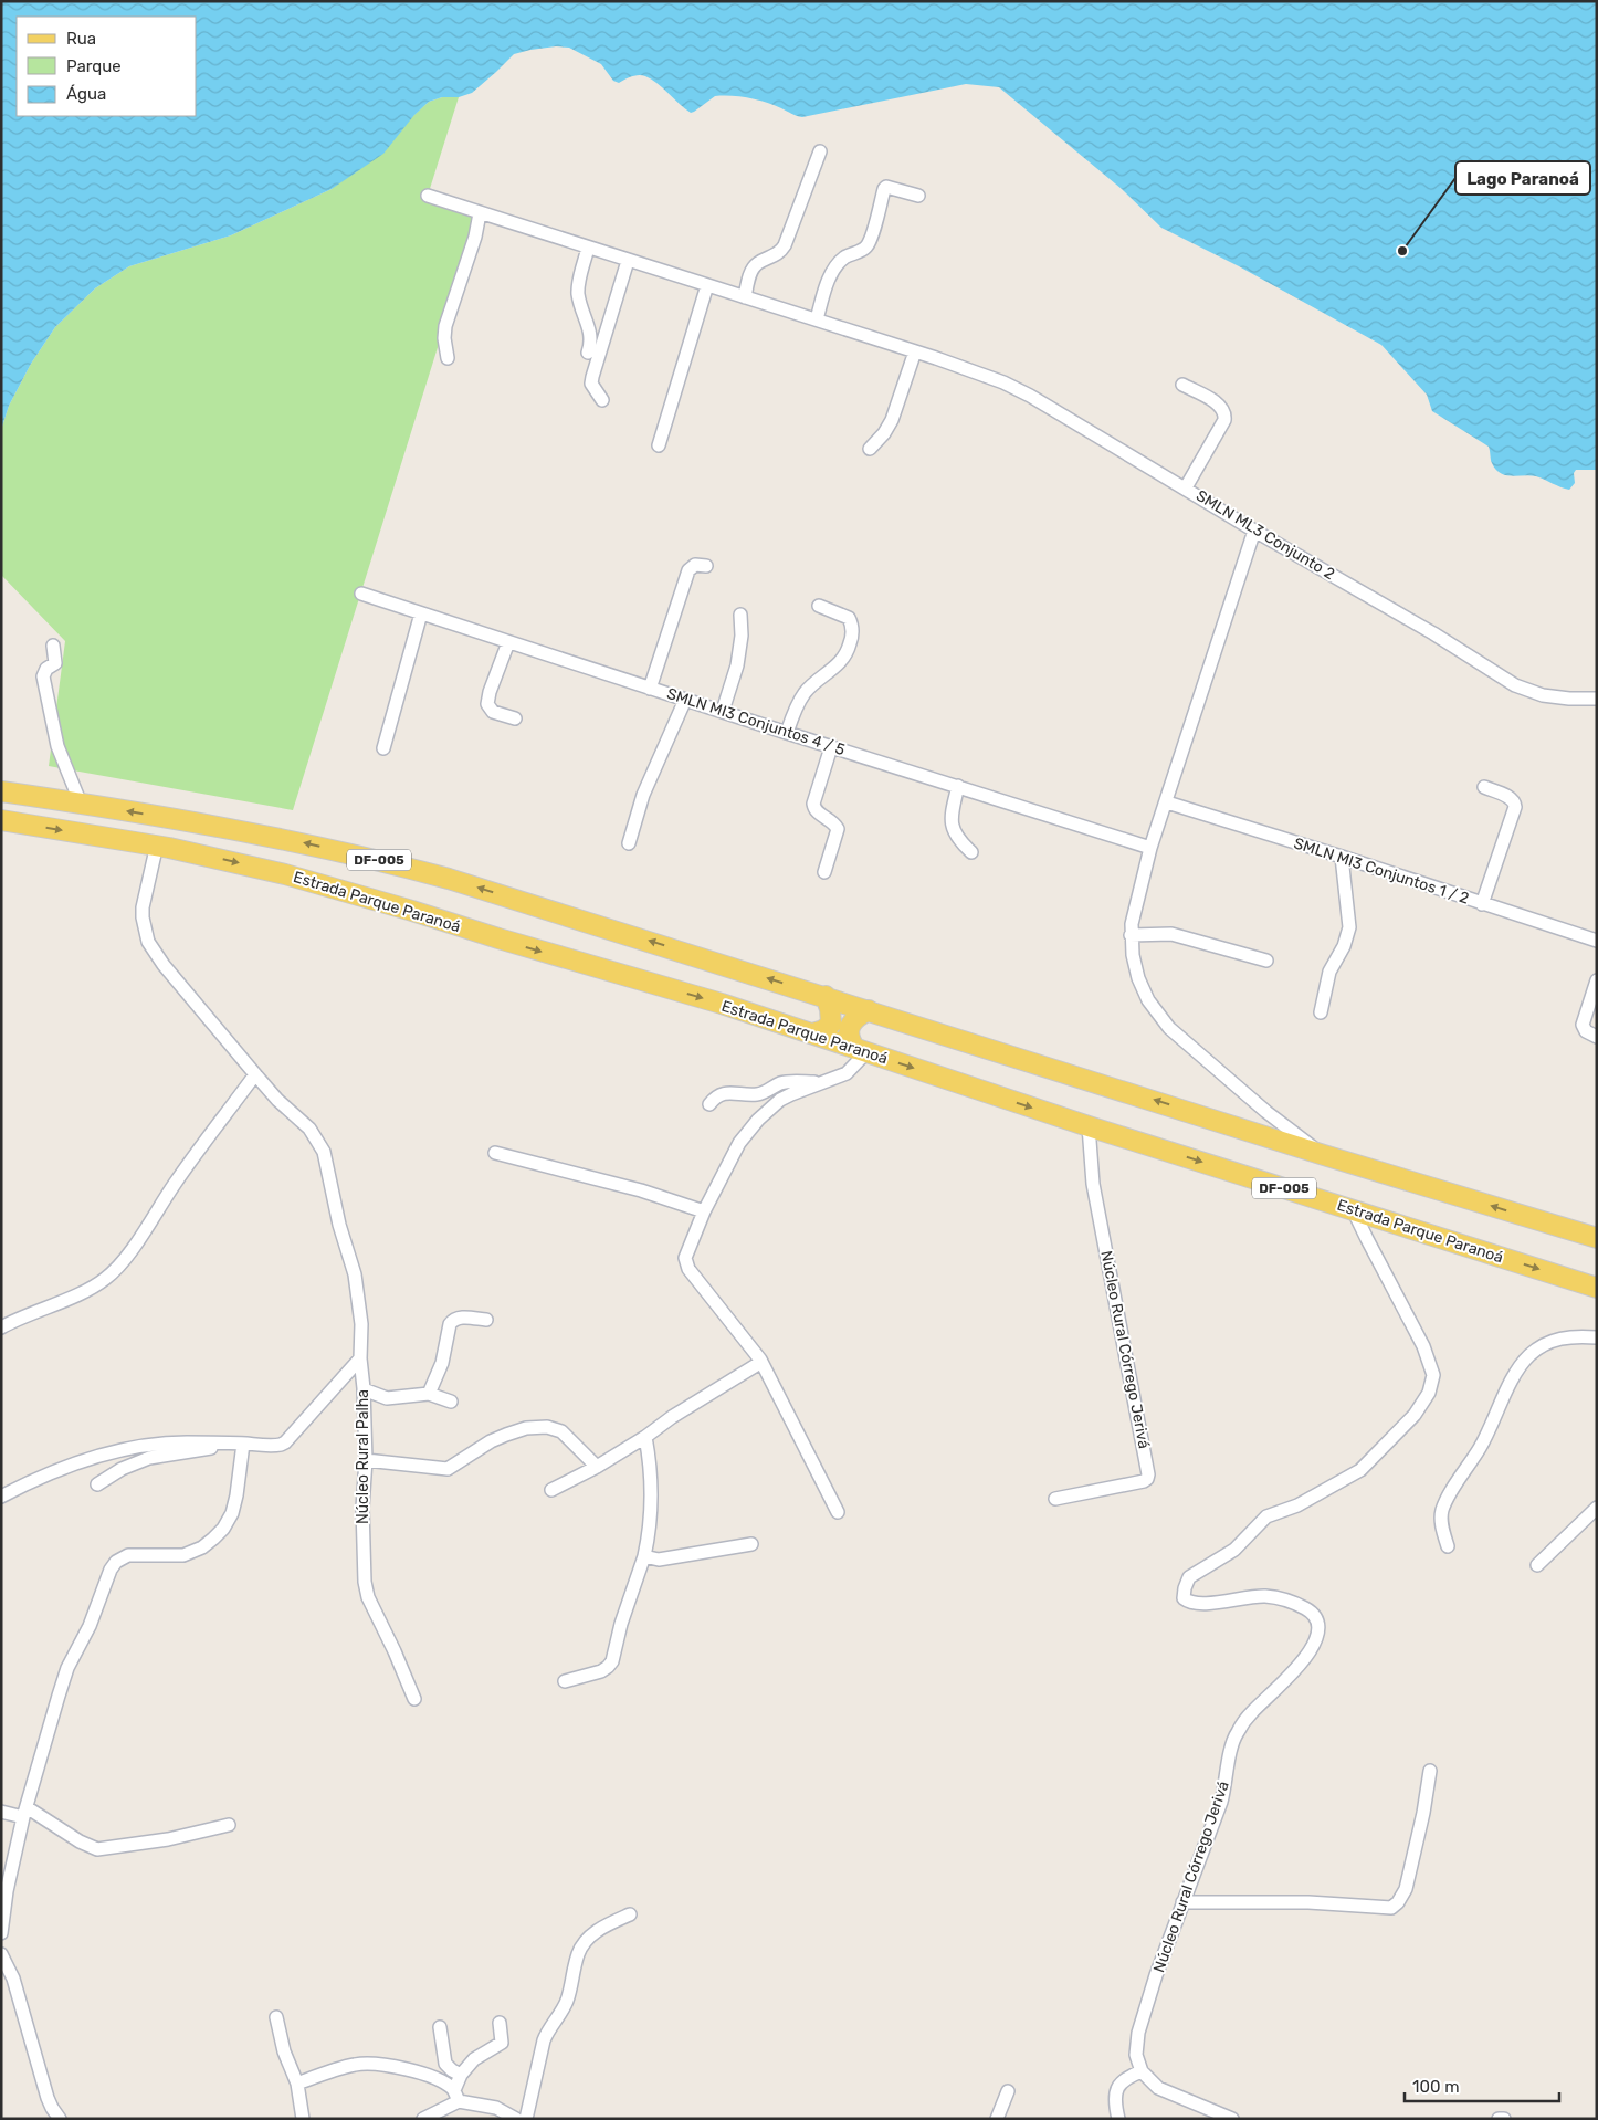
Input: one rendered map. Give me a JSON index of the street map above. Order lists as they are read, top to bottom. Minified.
{"streets":{"main road":["DF-005","Estrada Parque Paranoá"],"street":["SMLN ML3 Conjunto 2","SMLN MI3 Conjuntos 4 / 5","SMLN MI3 Conjuntos 1 / 2","Núcleo Rural Córrego Jerivá","Núcleo Rural Palha"]},"crossings":[["Estrada Parque Paranoá","Núcleo Rural Córrego Jerivá"]],"places":["Lago Paranoá"],"legend":["Rua","Parque","Água"],"scale_bar":"100 m"}
